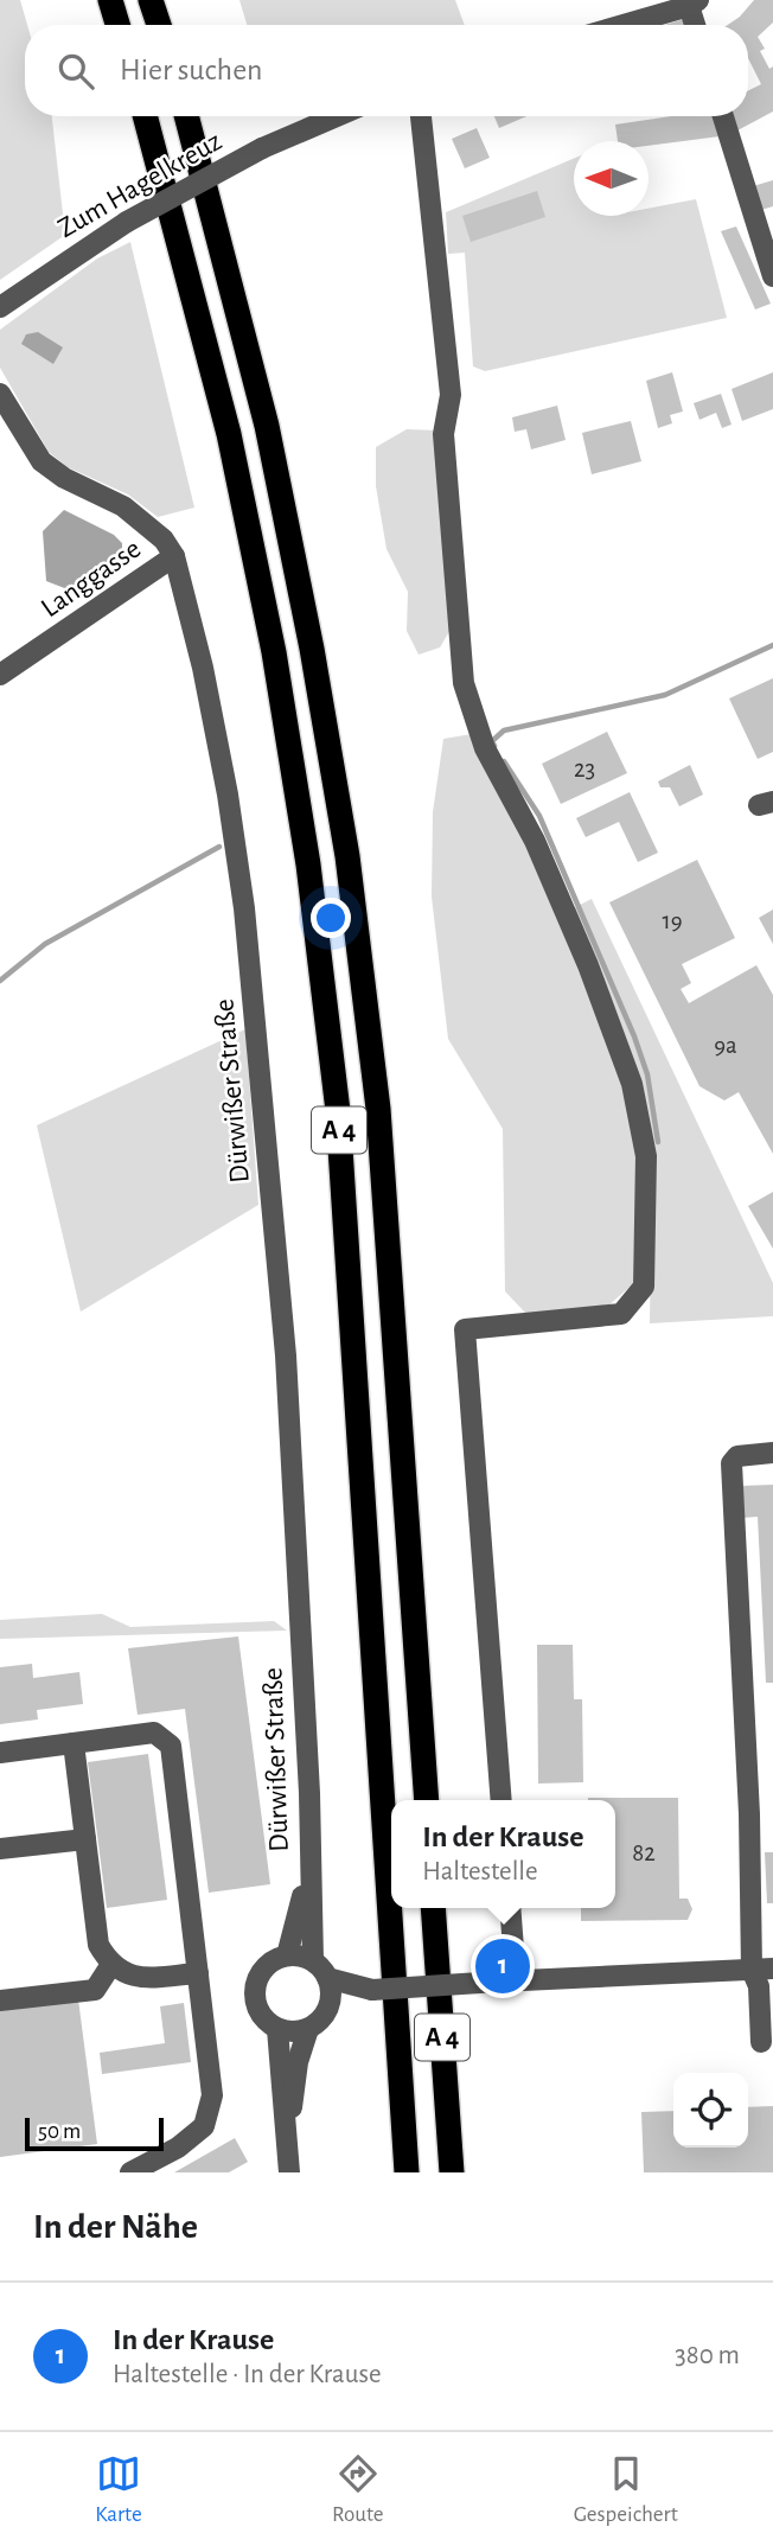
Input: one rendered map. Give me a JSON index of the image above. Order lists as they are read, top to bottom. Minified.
{"streets":{"highway":["A 4"],"street":["Zum Hagelkreuz","Langgasse","Dürwißer Straße"]},"crossings":[["Langgasse","Dürwißer Straße"]],"house_numbers":["23","19","9a","82"],"scale_bar":"50 m","north":"left","page":{"search":"Hier suchen","popup":["In der Krause","Haltestelle"],"pins":"1","scale":"50 m","heading":"In der Nähe","list":[{"mark":"1","name":"In der Krause","note":"Haltestelle · In der Krause","value":"380 m"}],"nav":["Karte","Route","Gespeichert"]}}
